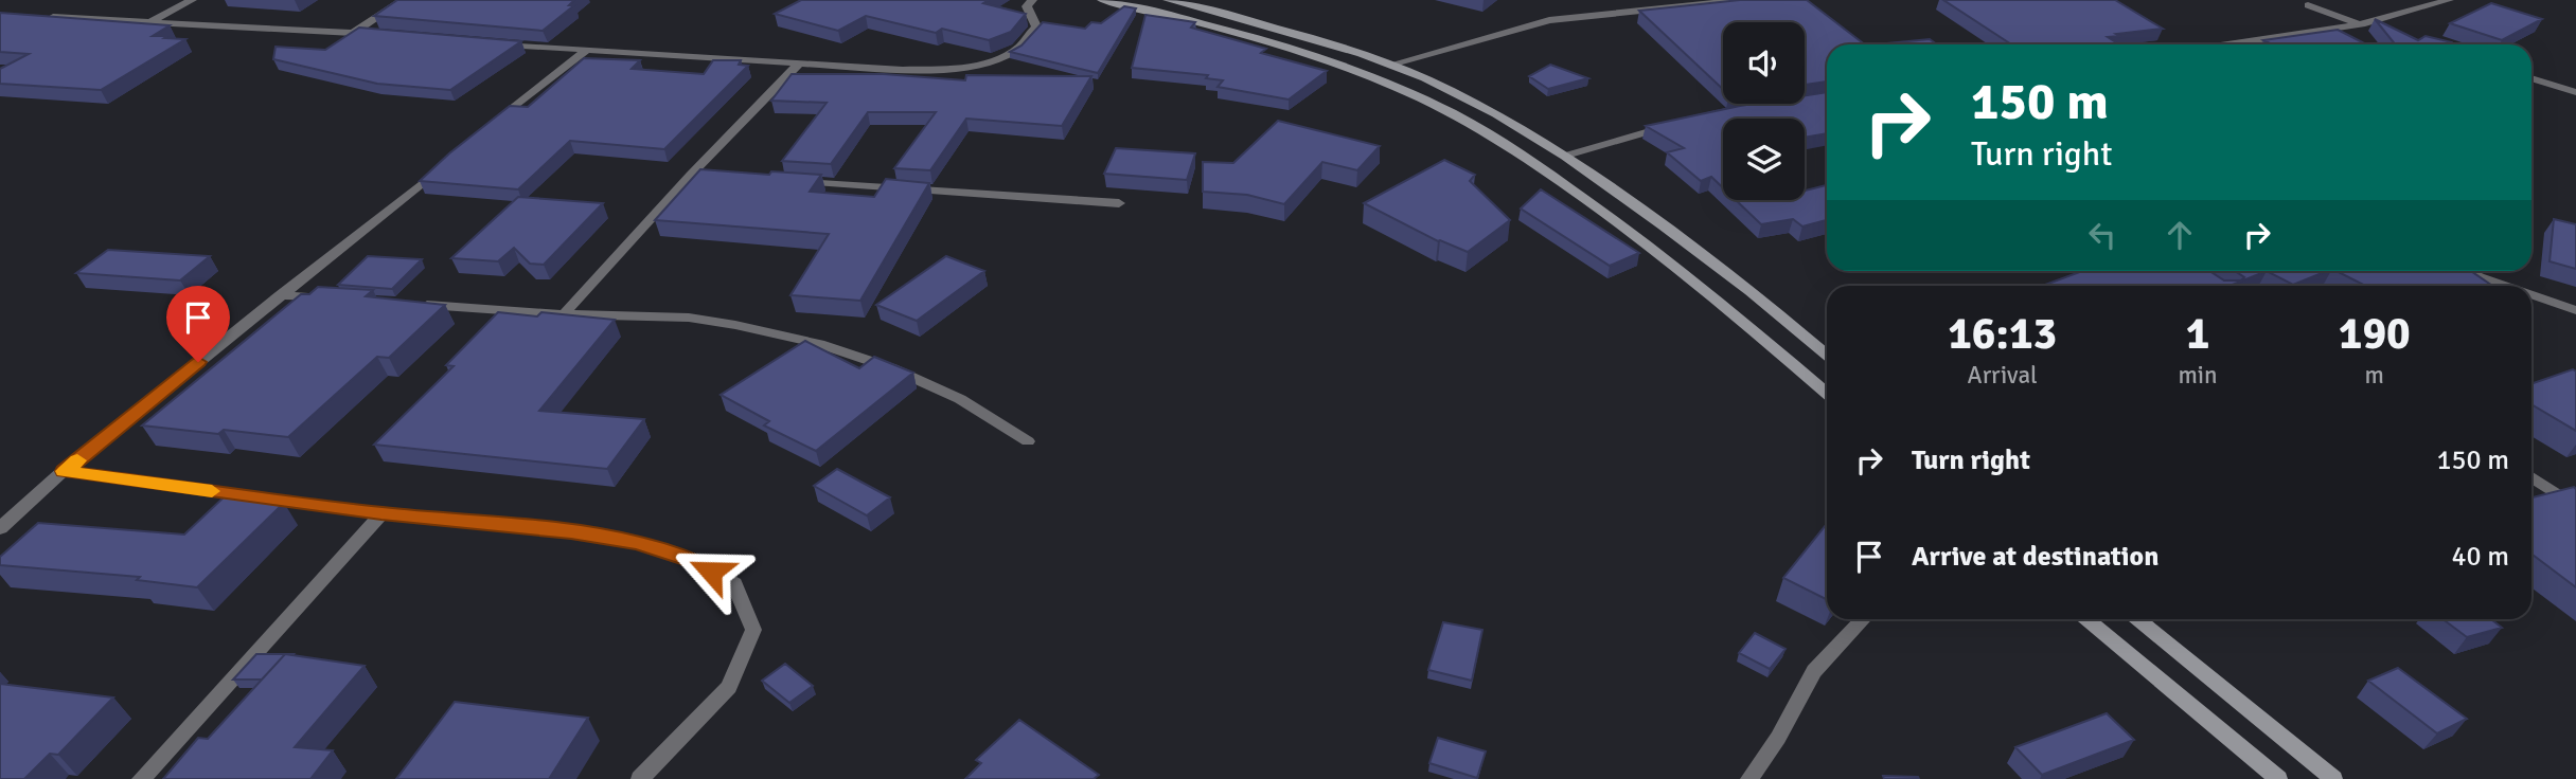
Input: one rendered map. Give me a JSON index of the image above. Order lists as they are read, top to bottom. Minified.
{"page":{"turn":["150 m","Turn right"],"eta":["16:13","Arrival","1","min","190","m"],"list":[{"name":"Turn right","value":"150 m"},{"name":"Arrive at destination","value":"40 m"}]}}
